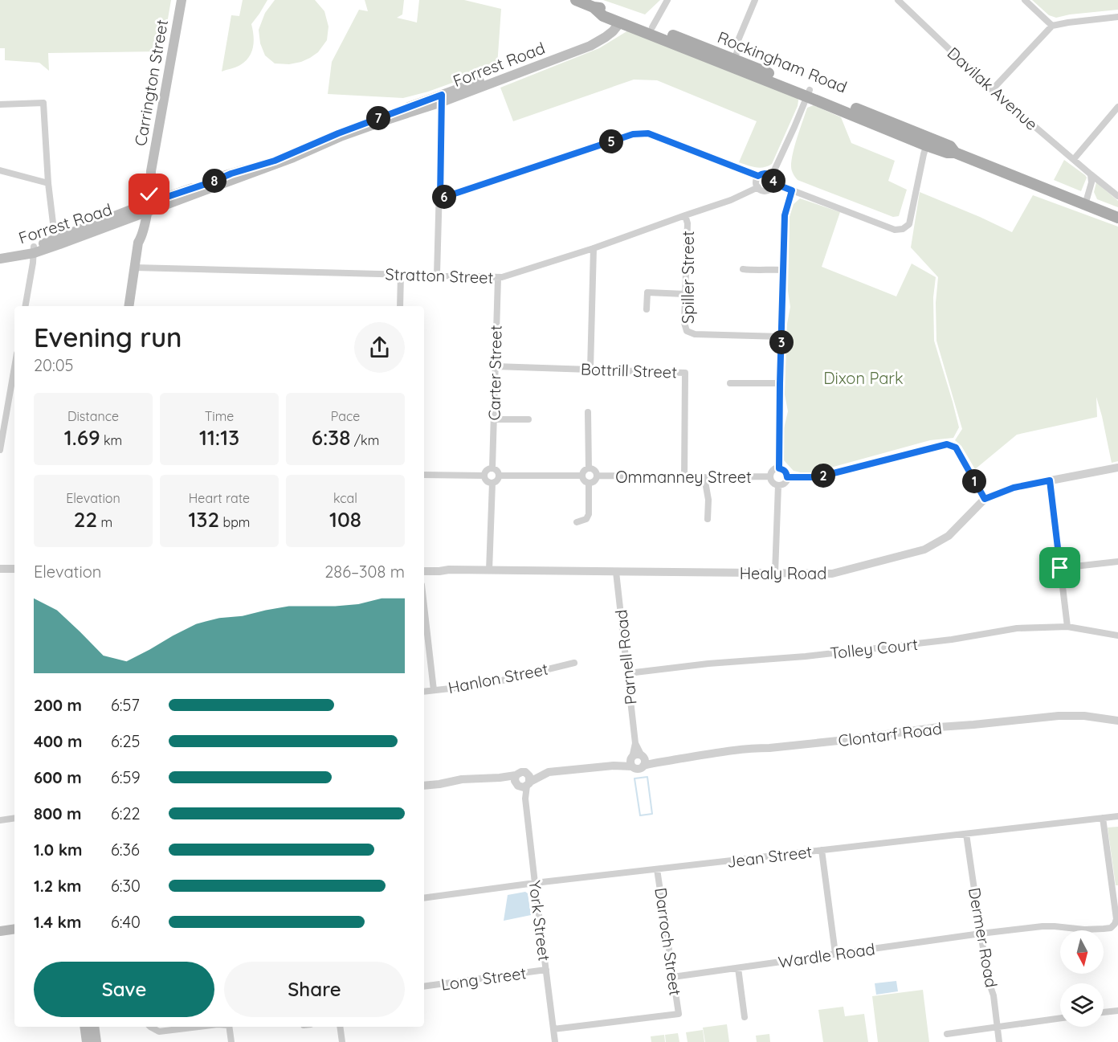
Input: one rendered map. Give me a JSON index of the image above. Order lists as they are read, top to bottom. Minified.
{"streets":{"main road":["Rockingham Road","Forrest Road","Carrington Street"],"street":["Davilak Avenue","Stratton Street","Spiller Street","Bottrill Street","Carter Street","Ommanney Street","Healy Road","Tolley Court","Parnell Road","Hanlon Street","Clontarf Road","Jean Street","York Street","Dermer Road","Darroch Street","Wardle Road","Long Street"]},"crossings":[["Rockingham Road","Forrest Road"],["Forrest Road","Carrington Street"],["Carrington Street","Stratton Street"],["Stratton Street","Spiller Street"],["Stratton Street","Carter Street"],["Bottrill Street","Carter Street"],["Bottrill Street","Ommanney Street"],["Healy Road","Parnell Road"],["Tolley Court","Parnell Road"],["Parnell Road","Clontarf Road"],["Clontarf Road","York Street"],["Jean Street","York Street"],["Jean Street","Dermer Road"],["Jean Street","Darroch Street"],["Jean Street","Wardle Road"],["York Street","Darroch Street"],["York Street","Long Street"],["Dermer Road","Wardle Road"],["Darroch Street","Wardle Road"]],"parks":["Dixon Park"],"north":"bottom","page":{"pins":["7","5","4","8","6","3","2","1"],"heading":["Evening run","20:05"],"stats":[["Distance","1.69 km"],["Time","11:13"],["Pace","6:38 /km"],["Elevation","22 m"],["Heart rate","132 bpm"],["kcal","108"]],"chart":["Elevation","286–308 m"],"list":[{"name":"200 m","note":"6:57"},{"name":"400 m","note":"6:25"},{"name":"600 m","note":"6:59"},{"name":"800 m","note":"6:22"},{"name":"1.0 km","note":"6:36"},{"name":"1.2 km","note":"6:30"},{"name":"1.4 km","note":"6:40"}],"buttons":["Save","Share"]}}
